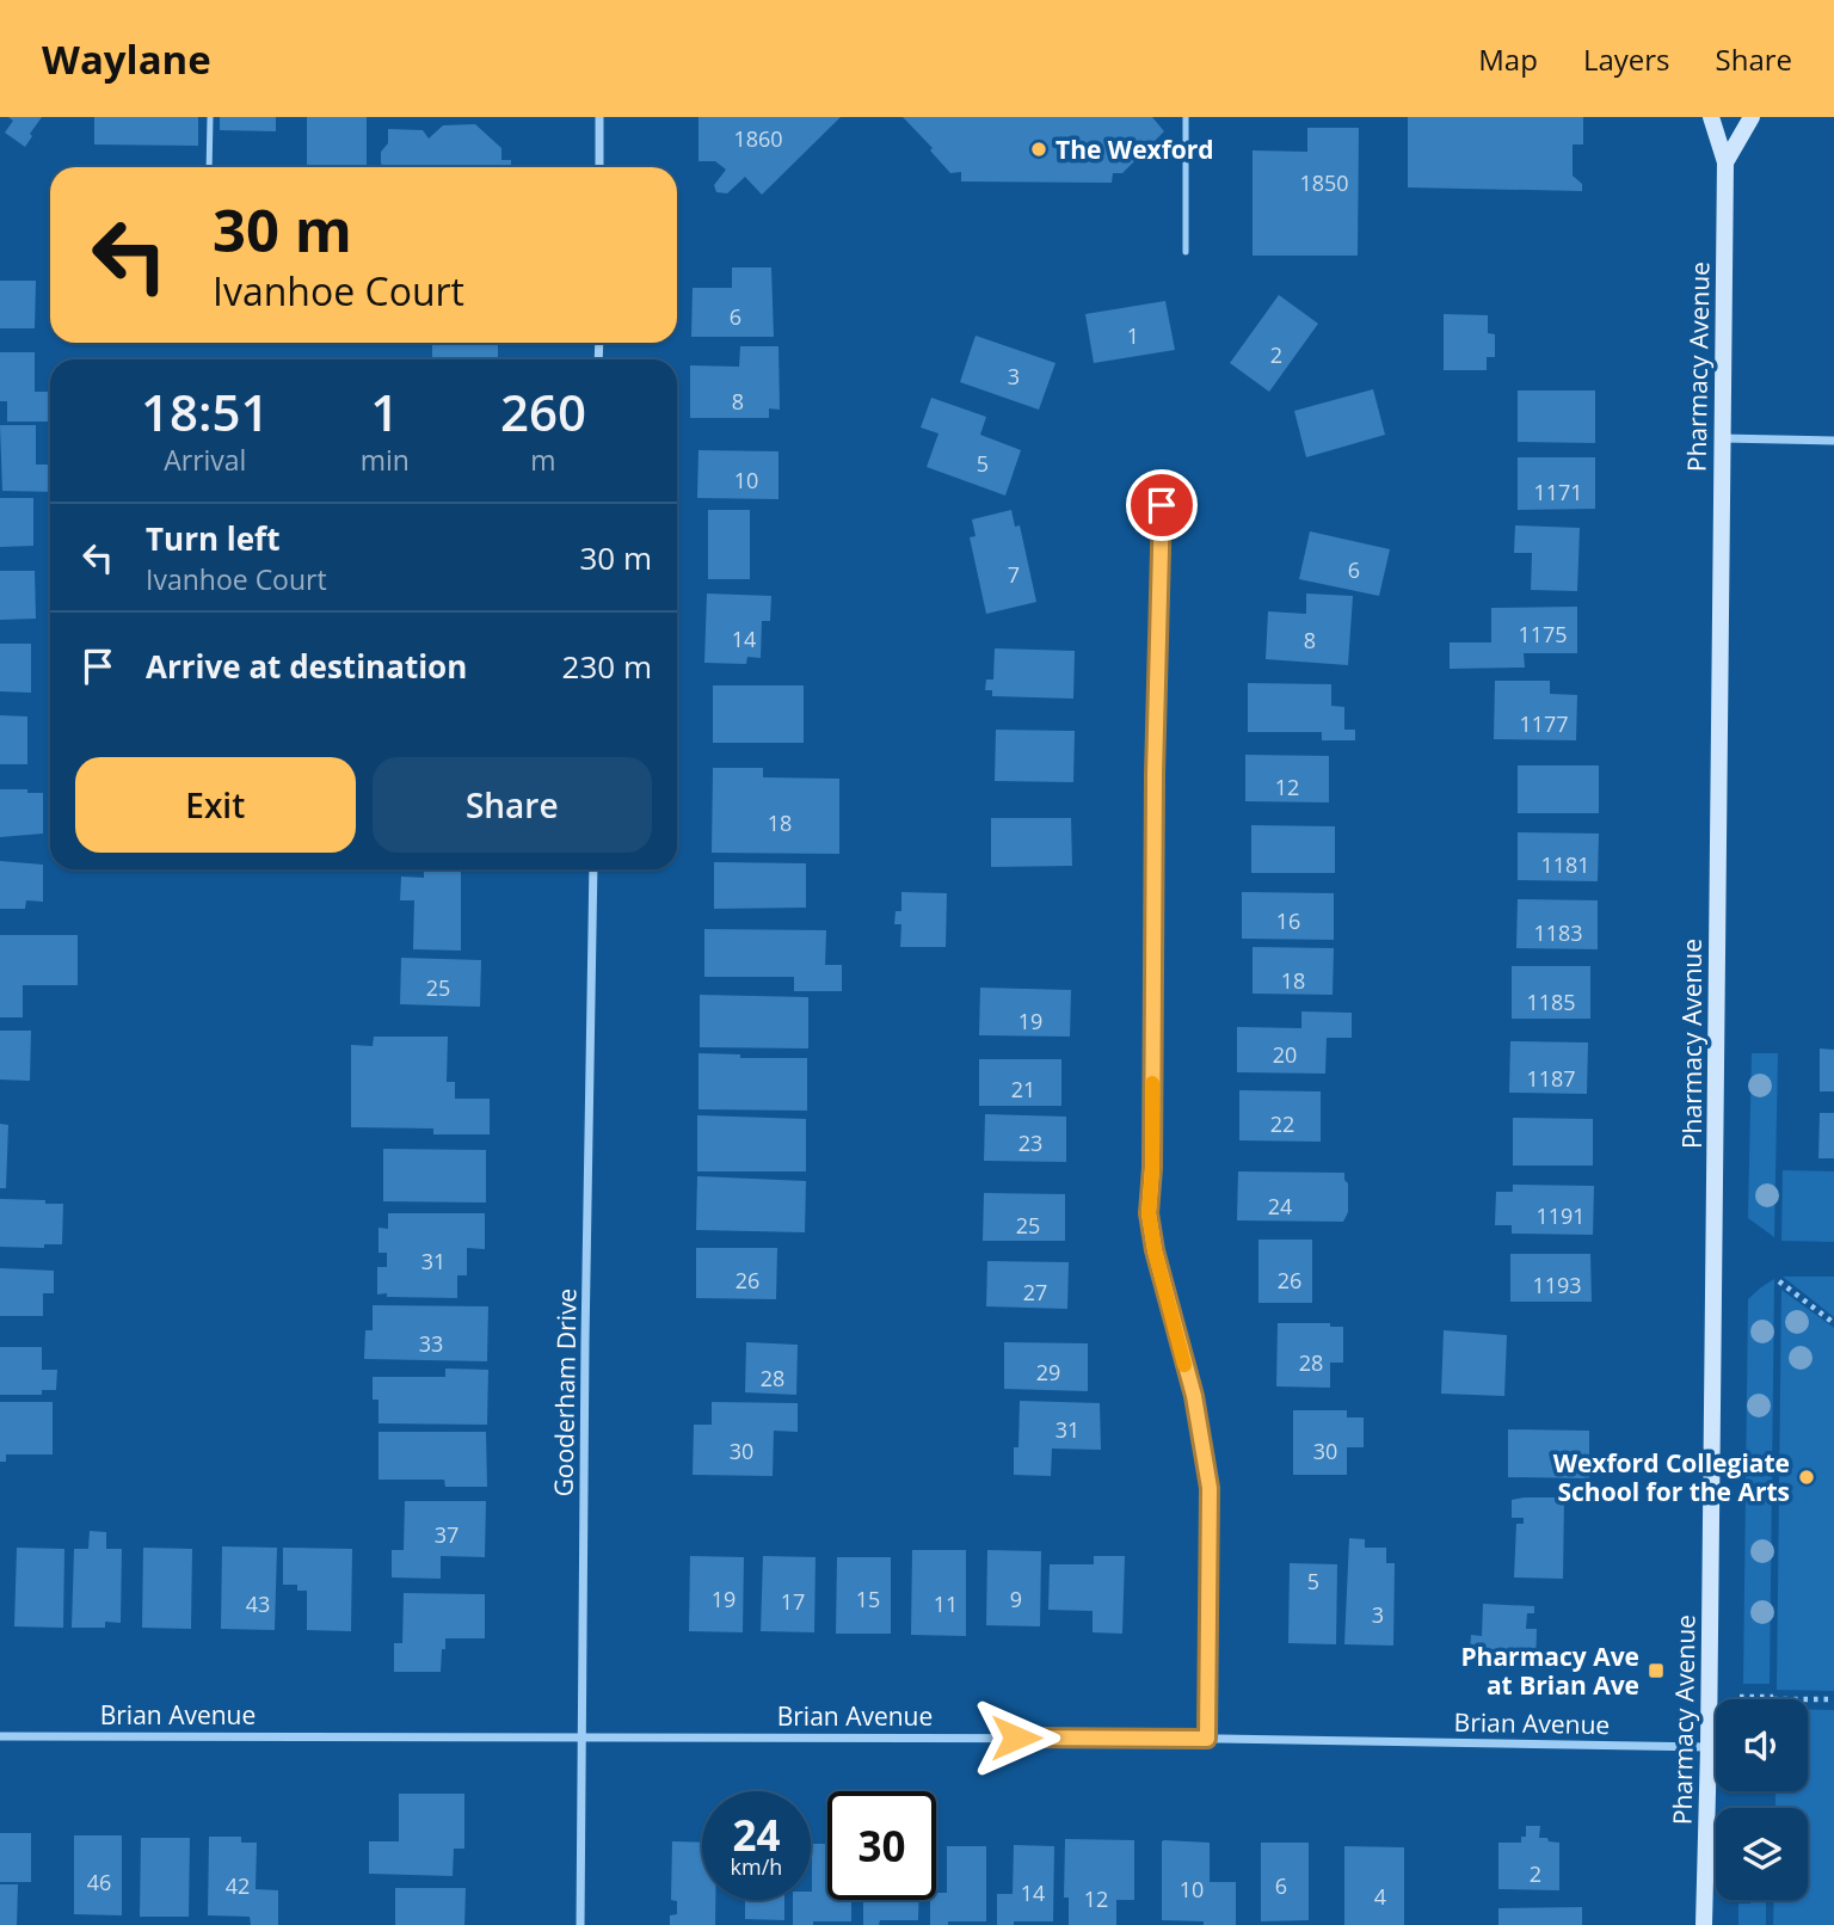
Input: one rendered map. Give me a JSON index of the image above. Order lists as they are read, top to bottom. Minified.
{"streets":{"street":["Pharmacy Avenue","Gooderham Drive","Brian Avenue"]},"crossings":[["Pharmacy Avenue","Brian Avenue"],["Gooderham Drive","Brian Avenue"]],"places":{"other":["The Wexford","Wexford Collegiate School for the Arts"],"transit":["Pharmacy Ave at Brian Ave"]},"house_numbers":["1860","1850","6","1","2","3","8","5","10","1171","6","7","1175","14","8","1177","12","18","1181","16","1183","18","25","1185","19","20","1187","21","22","23","24","1191","25","31","26","26","1193","27","33","28","29","28","31","30","30","37","5","19","15","9","17","43","11","3","2","46","42","6","10","14","4","12"],"page":{"header":"Waylane","nav":["Map","Layers","Share"],"turn":["30 m","Ivanhoe Court"],"eta":["18:51","Arrival","1","min","260","m"],"list":[{"name":"Turn left","note":"Ivanhoe Court","value":"30 m"},{"name":"Arrive at destination","value":"230 m"}],"buttons":["Exit","Share"],"speed":"24 km/h","limit":"30"}}
